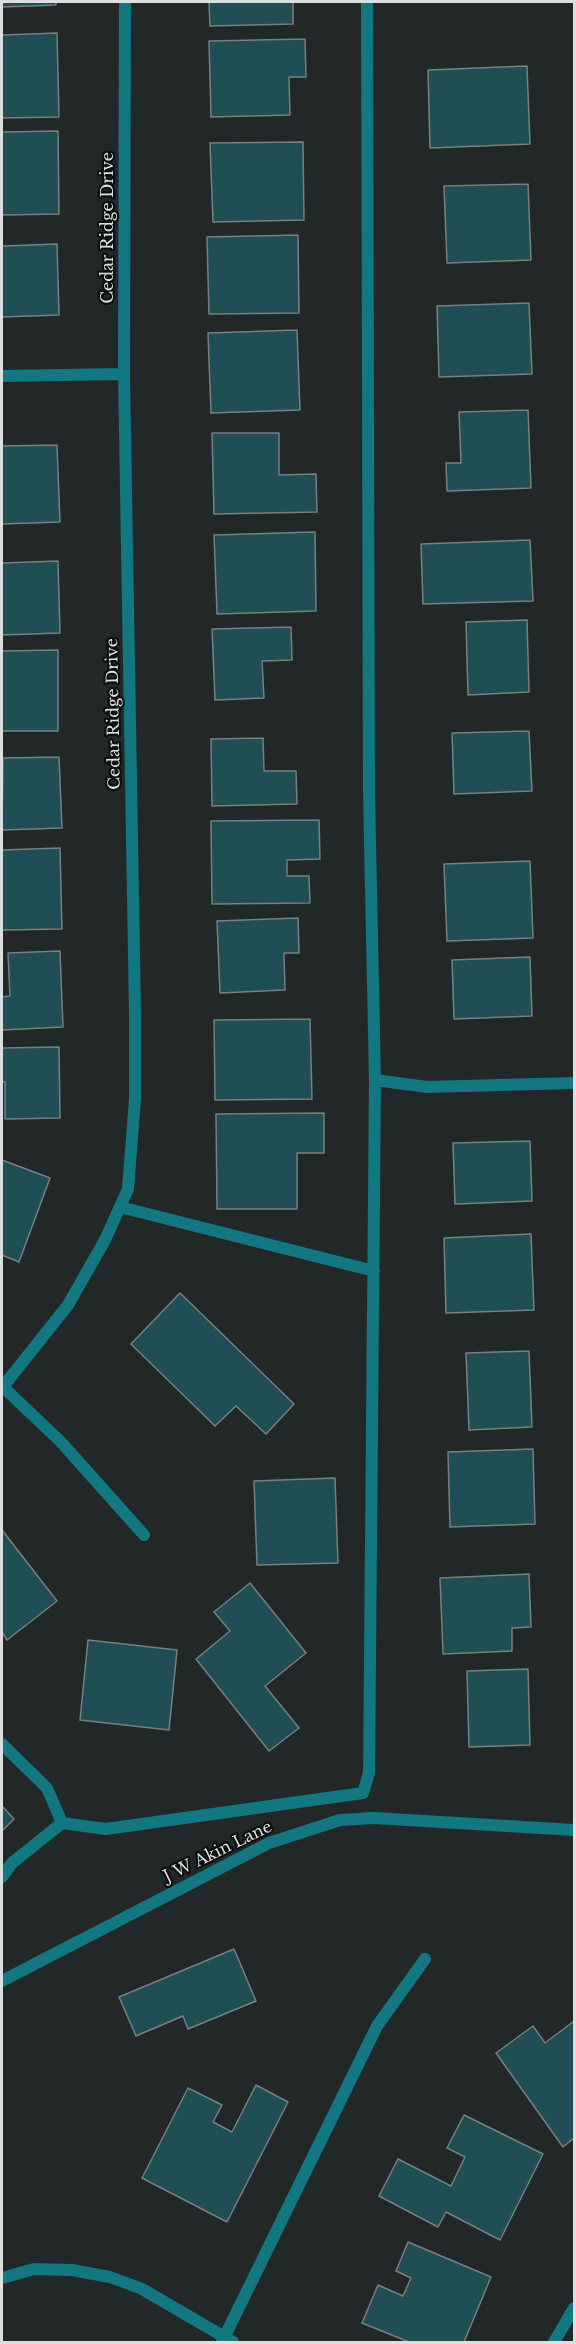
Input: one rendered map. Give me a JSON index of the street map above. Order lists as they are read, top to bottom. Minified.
{"streets":{"street":["Cedar Ridge Drive","J W Akin Lane"]}}
